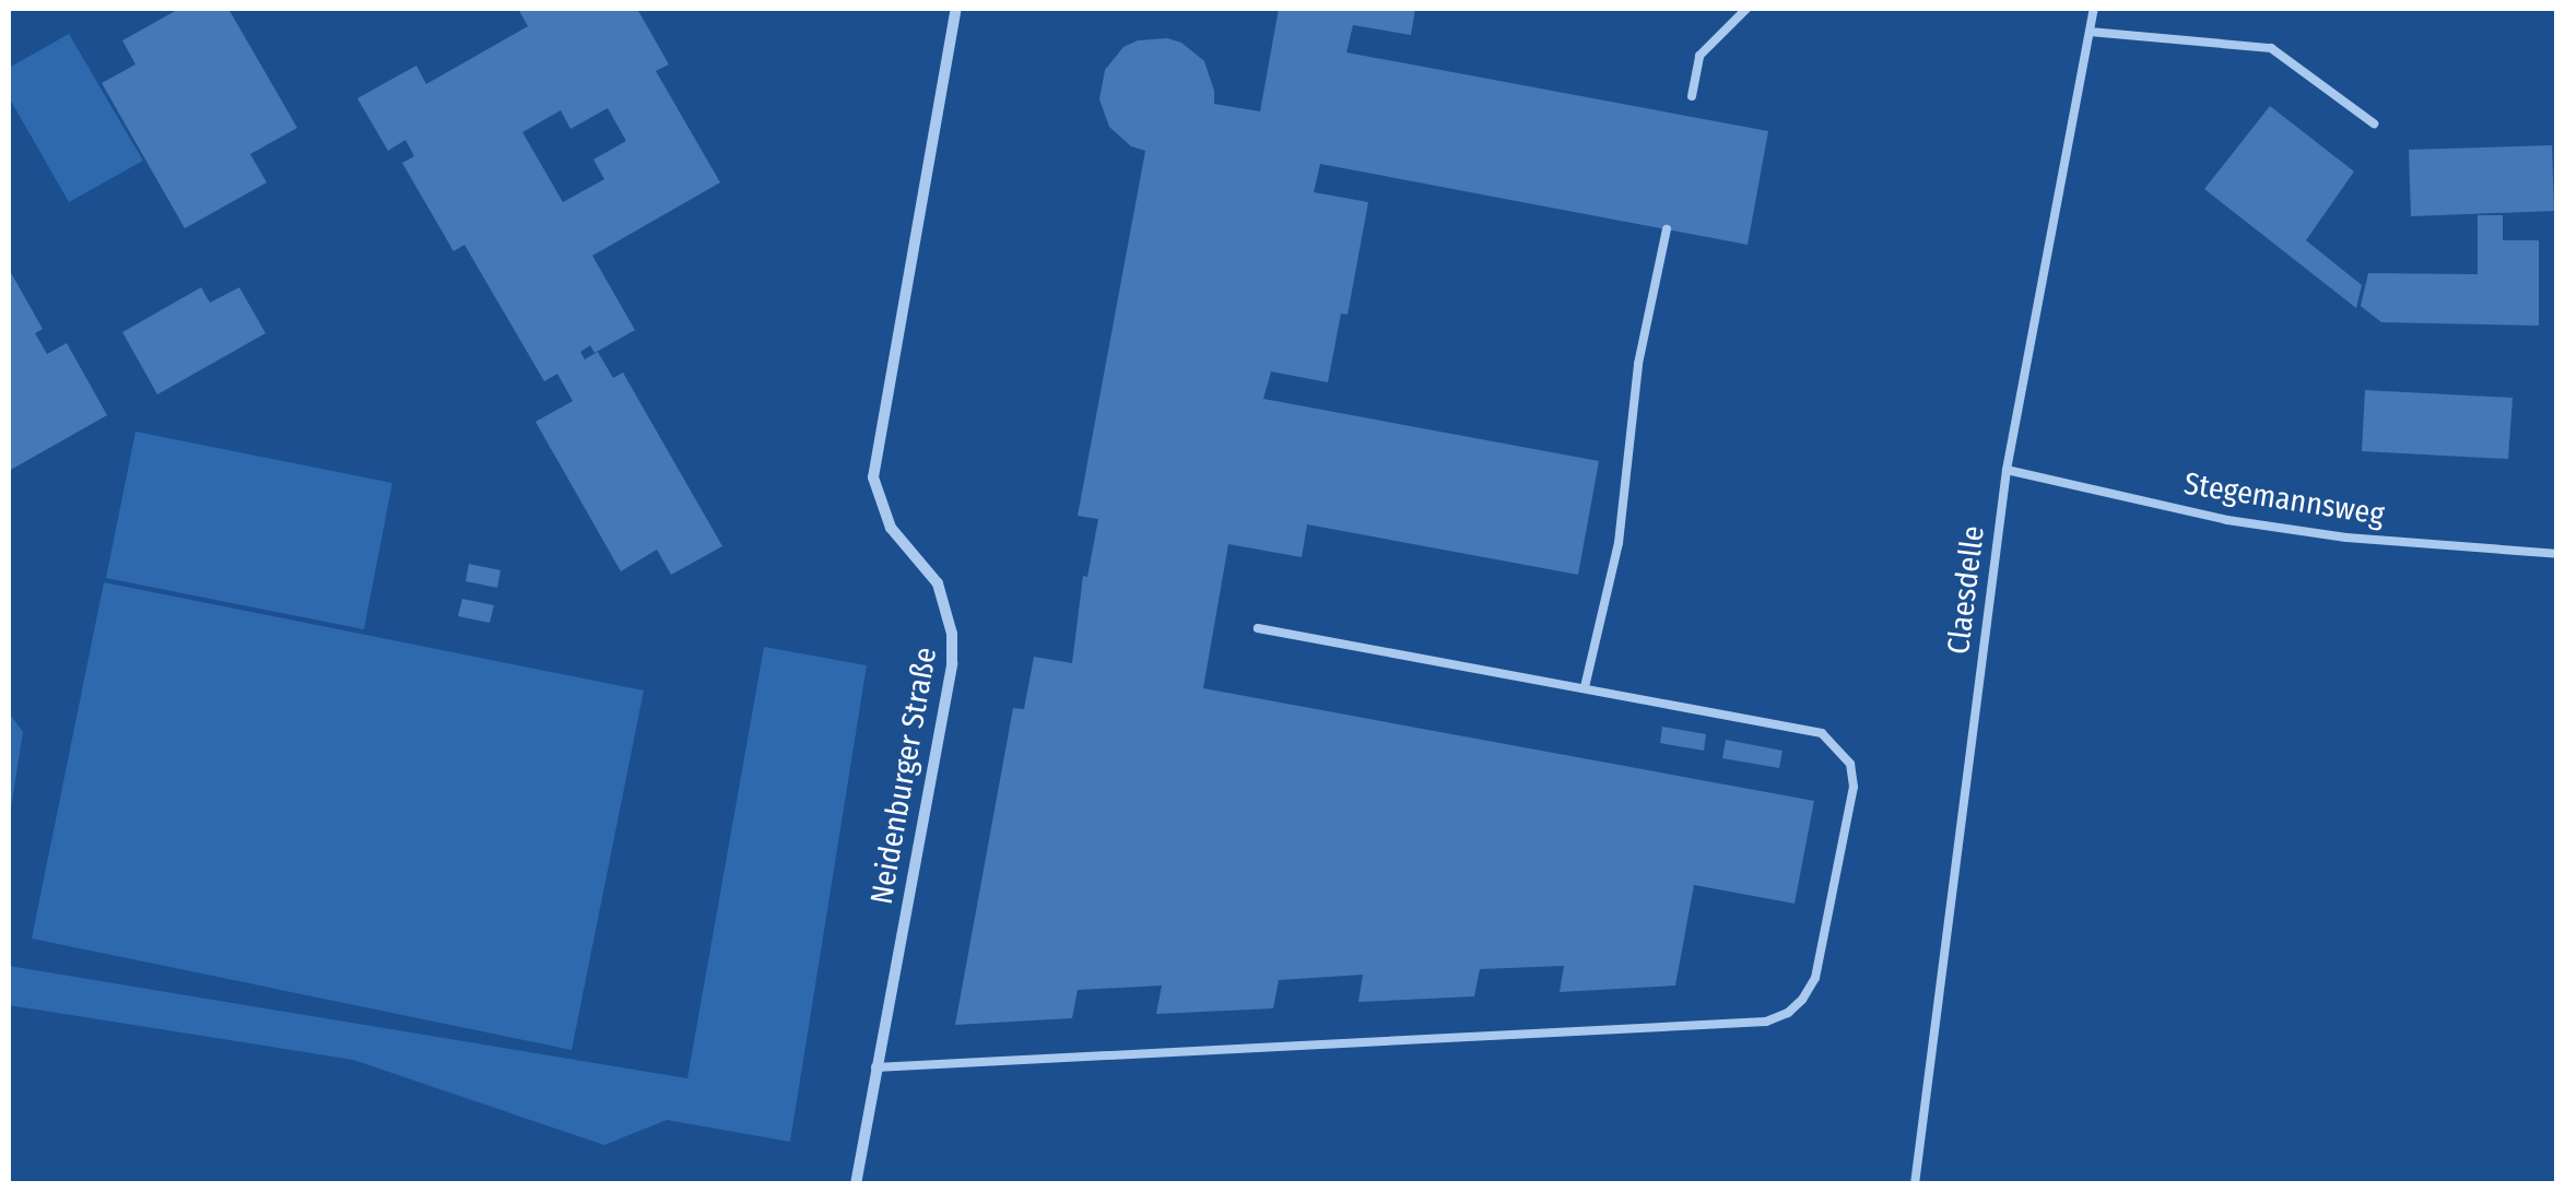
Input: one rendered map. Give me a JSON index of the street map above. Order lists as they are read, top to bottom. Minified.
{"streets":{"street":["Neidenburger Straße"],"lane":["Stegemannsweg","Claesdelle"]},"crossings":[["Stegemannsweg","Claesdelle"]]}
